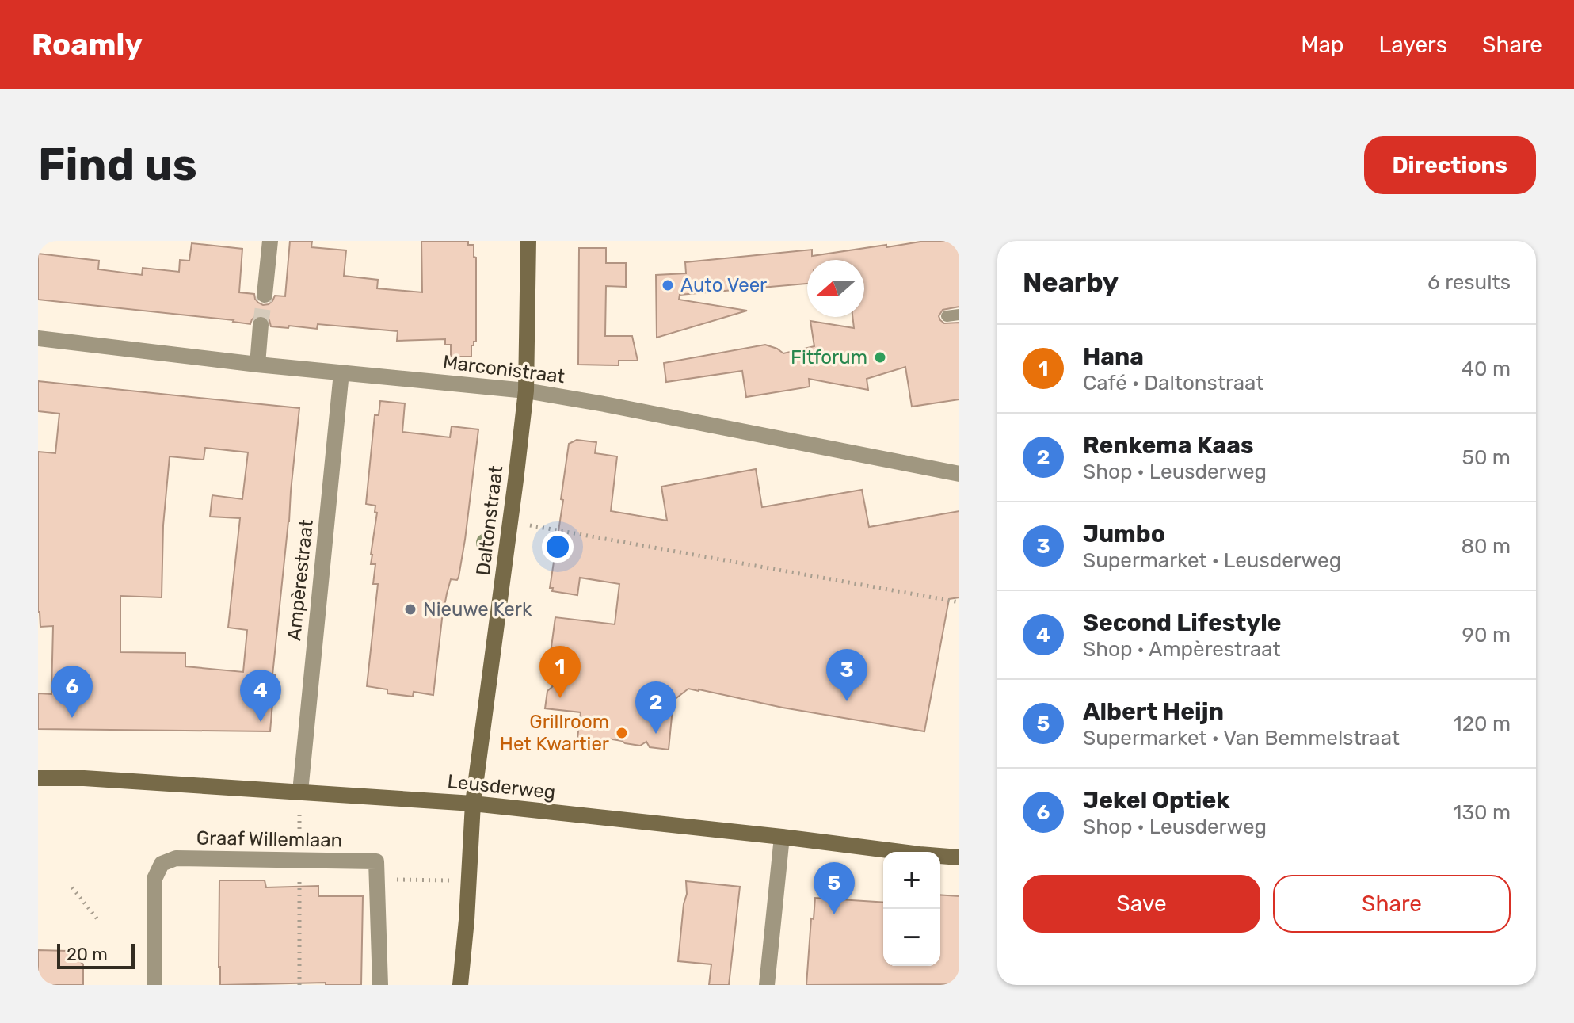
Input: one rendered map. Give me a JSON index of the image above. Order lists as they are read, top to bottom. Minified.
{"streets":{"street":["Marconistraat","Daltonstraat","Ampèrestraat","Leusderweg","Graaf Willemlaan"]},"crossings":[["Marconistraat","Daltonstraat"],["Marconistraat","Ampèrestraat"],["Daltonstraat","Leusderweg"],["Ampèrestraat","Leusderweg"]],"places":["Auto Veer","Fitforum","Nieuwe Kerk","Grillroom Het Kwartier"],"scale_bar":"20 m","north":"left","page":{"header":"Roamly","nav":["Map","Layers","Share"],"buttons":["Directions",["Save","Share"]],"title":"Find us","heading":["Nearby","6 results"],"list":[{"mark":"1","name":"Hana","note":"Café · Daltonstraat","value":"40 m"},{"mark":"2","name":"Renkema Kaas","note":"Shop · Leusderweg","value":"50 m"},{"mark":"3","name":"Jumbo","note":"Supermarket · Leusderweg","value":"80 m"},{"mark":"4","name":"Second Lifestyle","note":"Shop · Ampèrestraat","value":"90 m"},{"mark":"5","name":"Albert Heijn","note":"Supermarket · Van Bemmelstraat","value":"120 m"},{"mark":"6","name":"Jekel Optiek","note":"Shop · Leusderweg","value":"130 m"}],"pins":["1","3","6","4","2","5"],"map_buttons":["+","−"],"scale":"20 m"}}
